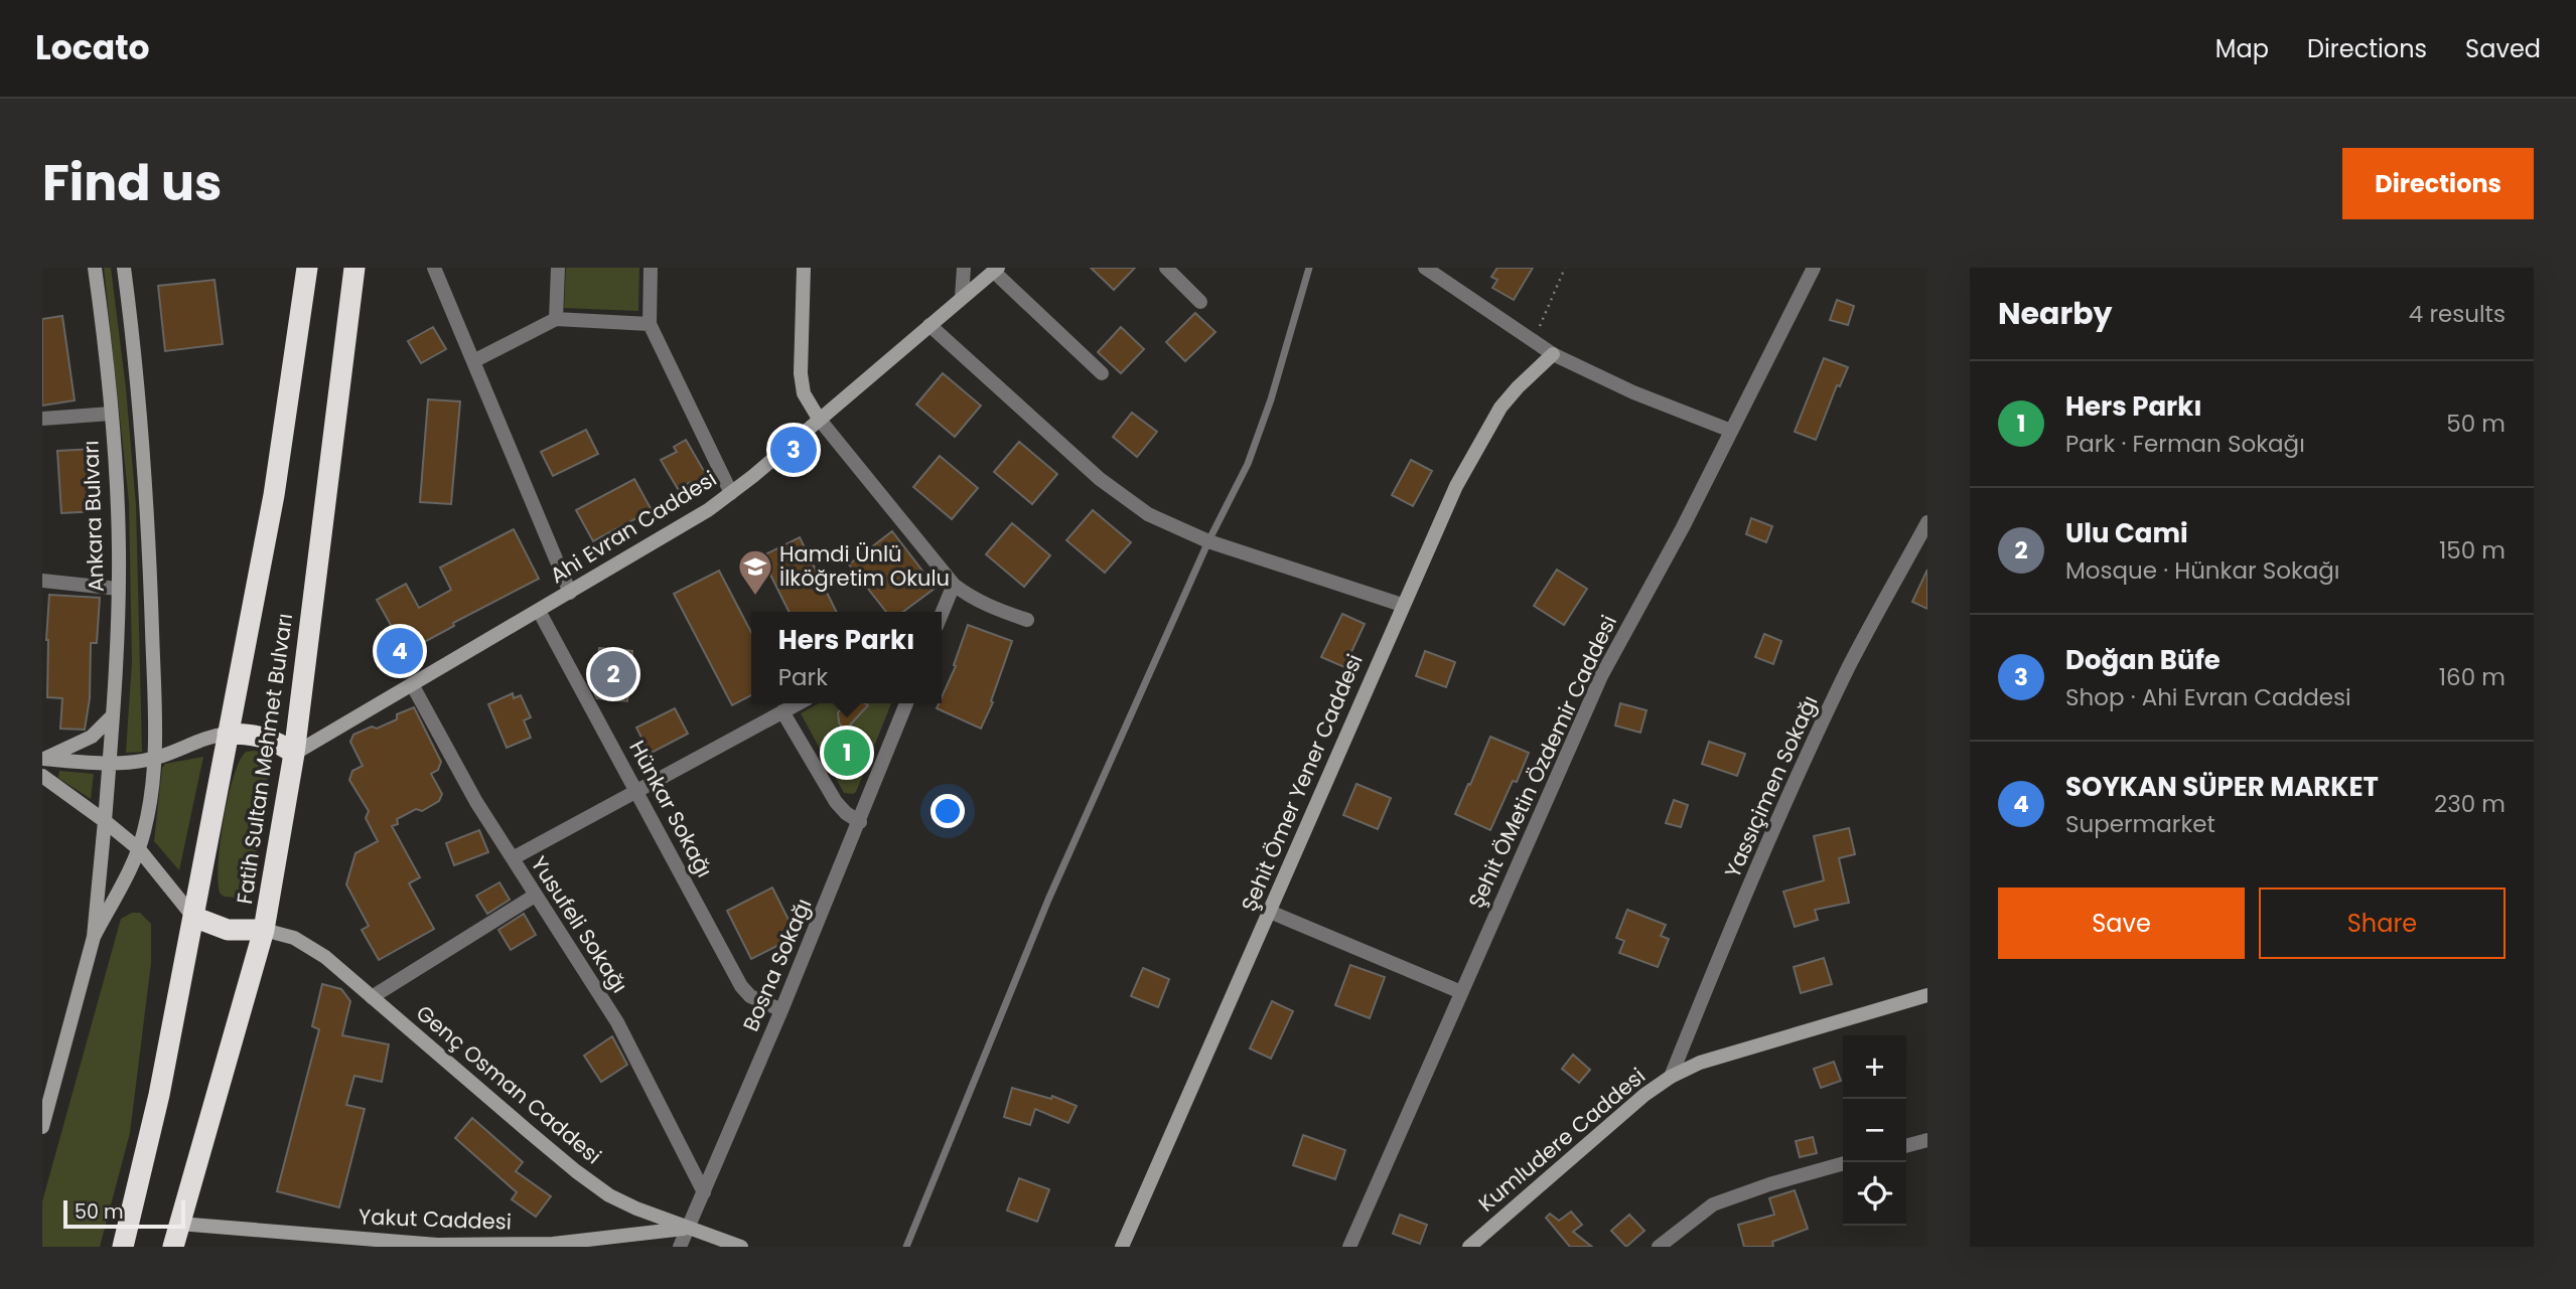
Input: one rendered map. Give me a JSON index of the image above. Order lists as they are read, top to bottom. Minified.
{"streets":{"highway":["Fatih Sultan Mehmet Bulvarı"],"street":["Ankara Bulvarı","Ahi Evran Caddesi","Şehit ÖMetin Özdemir Caddesi","Şehit Ömer Yener Caddesi","Yassıçimen Sokağı","Hünkar Sokağı","Yusufeli Sokağı","Bosna Sokağı","Genç Osman Caddesi","Kumludere Caddesi","Yakut Caddesi"]},"crossings":[["Ahi Evran Caddesi","Fatih Sultan Mehmet Bulvarı"],["Ahi Evran Caddesi","Hünkar Sokağı"],["Ahi Evran Caddesi","Yusufeli Sokağı"],["Fatih Sultan Mehmet Bulvarı","Genç Osman Caddesi"],["Fatih Sultan Mehmet Bulvarı","Yakut Caddesi"],["Yassıçimen Sokağı","Kumludere Caddesi"],["Hünkar Sokağı","Bosna Sokağı"],["Yusufeli Sokağı","Bosna Sokağı"],["Bosna Sokağı","Genç Osman Caddesi"],["Bosna Sokağı","Yakut Caddesi"],["Genç Osman Caddesi","Yakut Caddesi"]],"places":{"school or university":["Hamdi Ünlü İlköğretim Okulu"]},"scale_bar":"50 m","page":{"header":"Locato","nav":["Map","Directions","Saved"],"title":"Find us","buttons":["Directions",["Save","Share"]],"heading":["Nearby","4 results"],"list":[{"mark":"1","name":"Hers Parkı","note":"Park · Ferman Sokağı","value":"50 m"},{"mark":"2","name":"Ulu Cami","note":"Mosque · Hünkar Sokağı","value":"150 m"},{"mark":"3","name":"Doğan Büfe","note":"Shop · Ahi Evran Caddesi","value":"160 m"},{"mark":"4","name":"SOYKAN SÜPER MARKET","note":"Supermarket","value":"230 m"}],"pins":["3","4","2","1"],"popup":["Hers Parkı","Park"],"map_buttons":["+","−"],"scale":"50 m"}}
